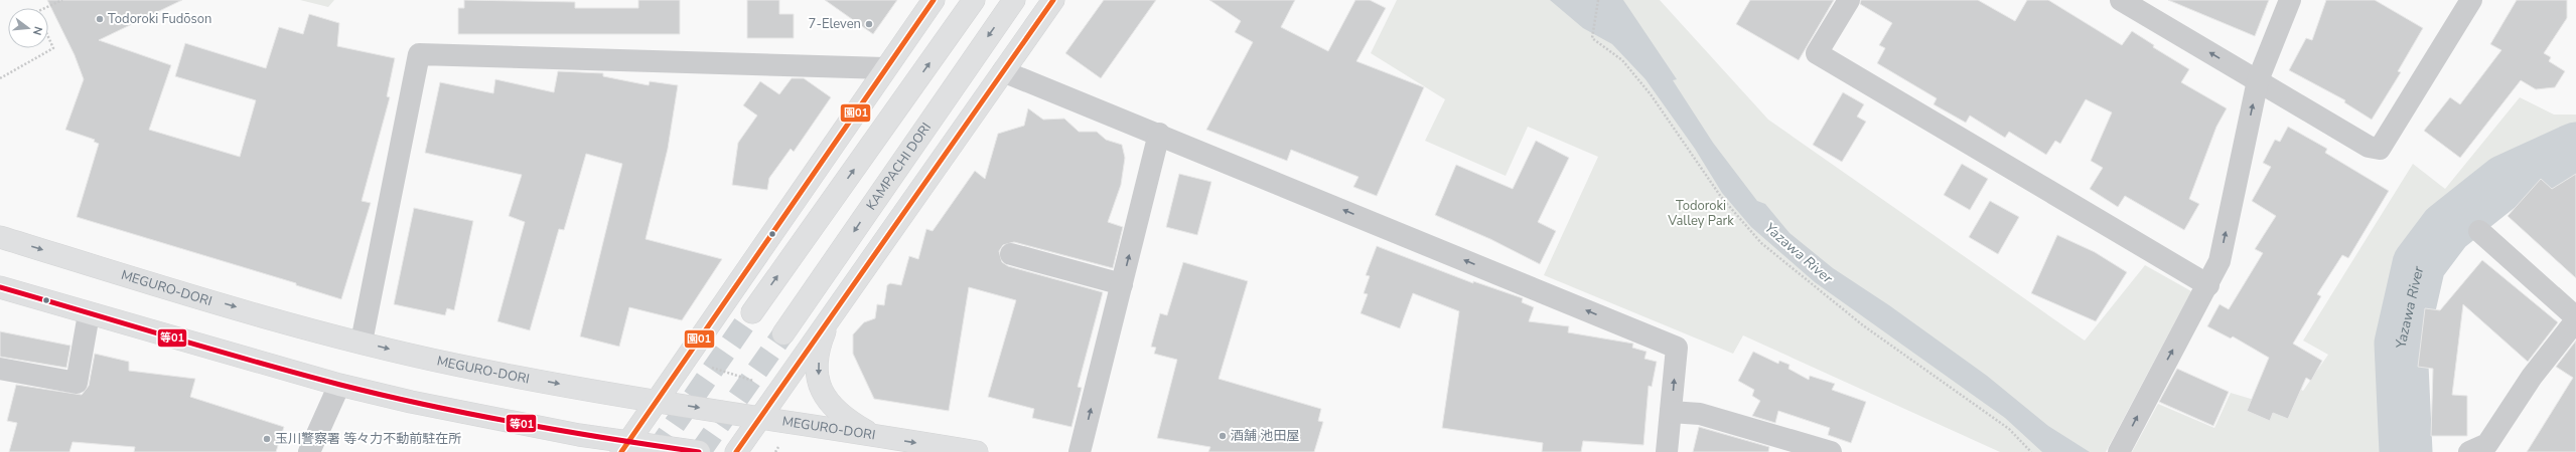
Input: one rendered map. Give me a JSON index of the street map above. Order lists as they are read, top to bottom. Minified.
{"streets":{"main road":["KAMPACHI DORI","MEGURO-DORI"]},"water":["Yazawa River"],"parks":["Todoroki Valley Park"],"places":["Todoroki Fudōson","7-Eleven","酒舗 池田屋","玉川警察署 等々力不動前駐在所"],"lines":["transit line 園01","transit line 等01"],"north":"right"}
